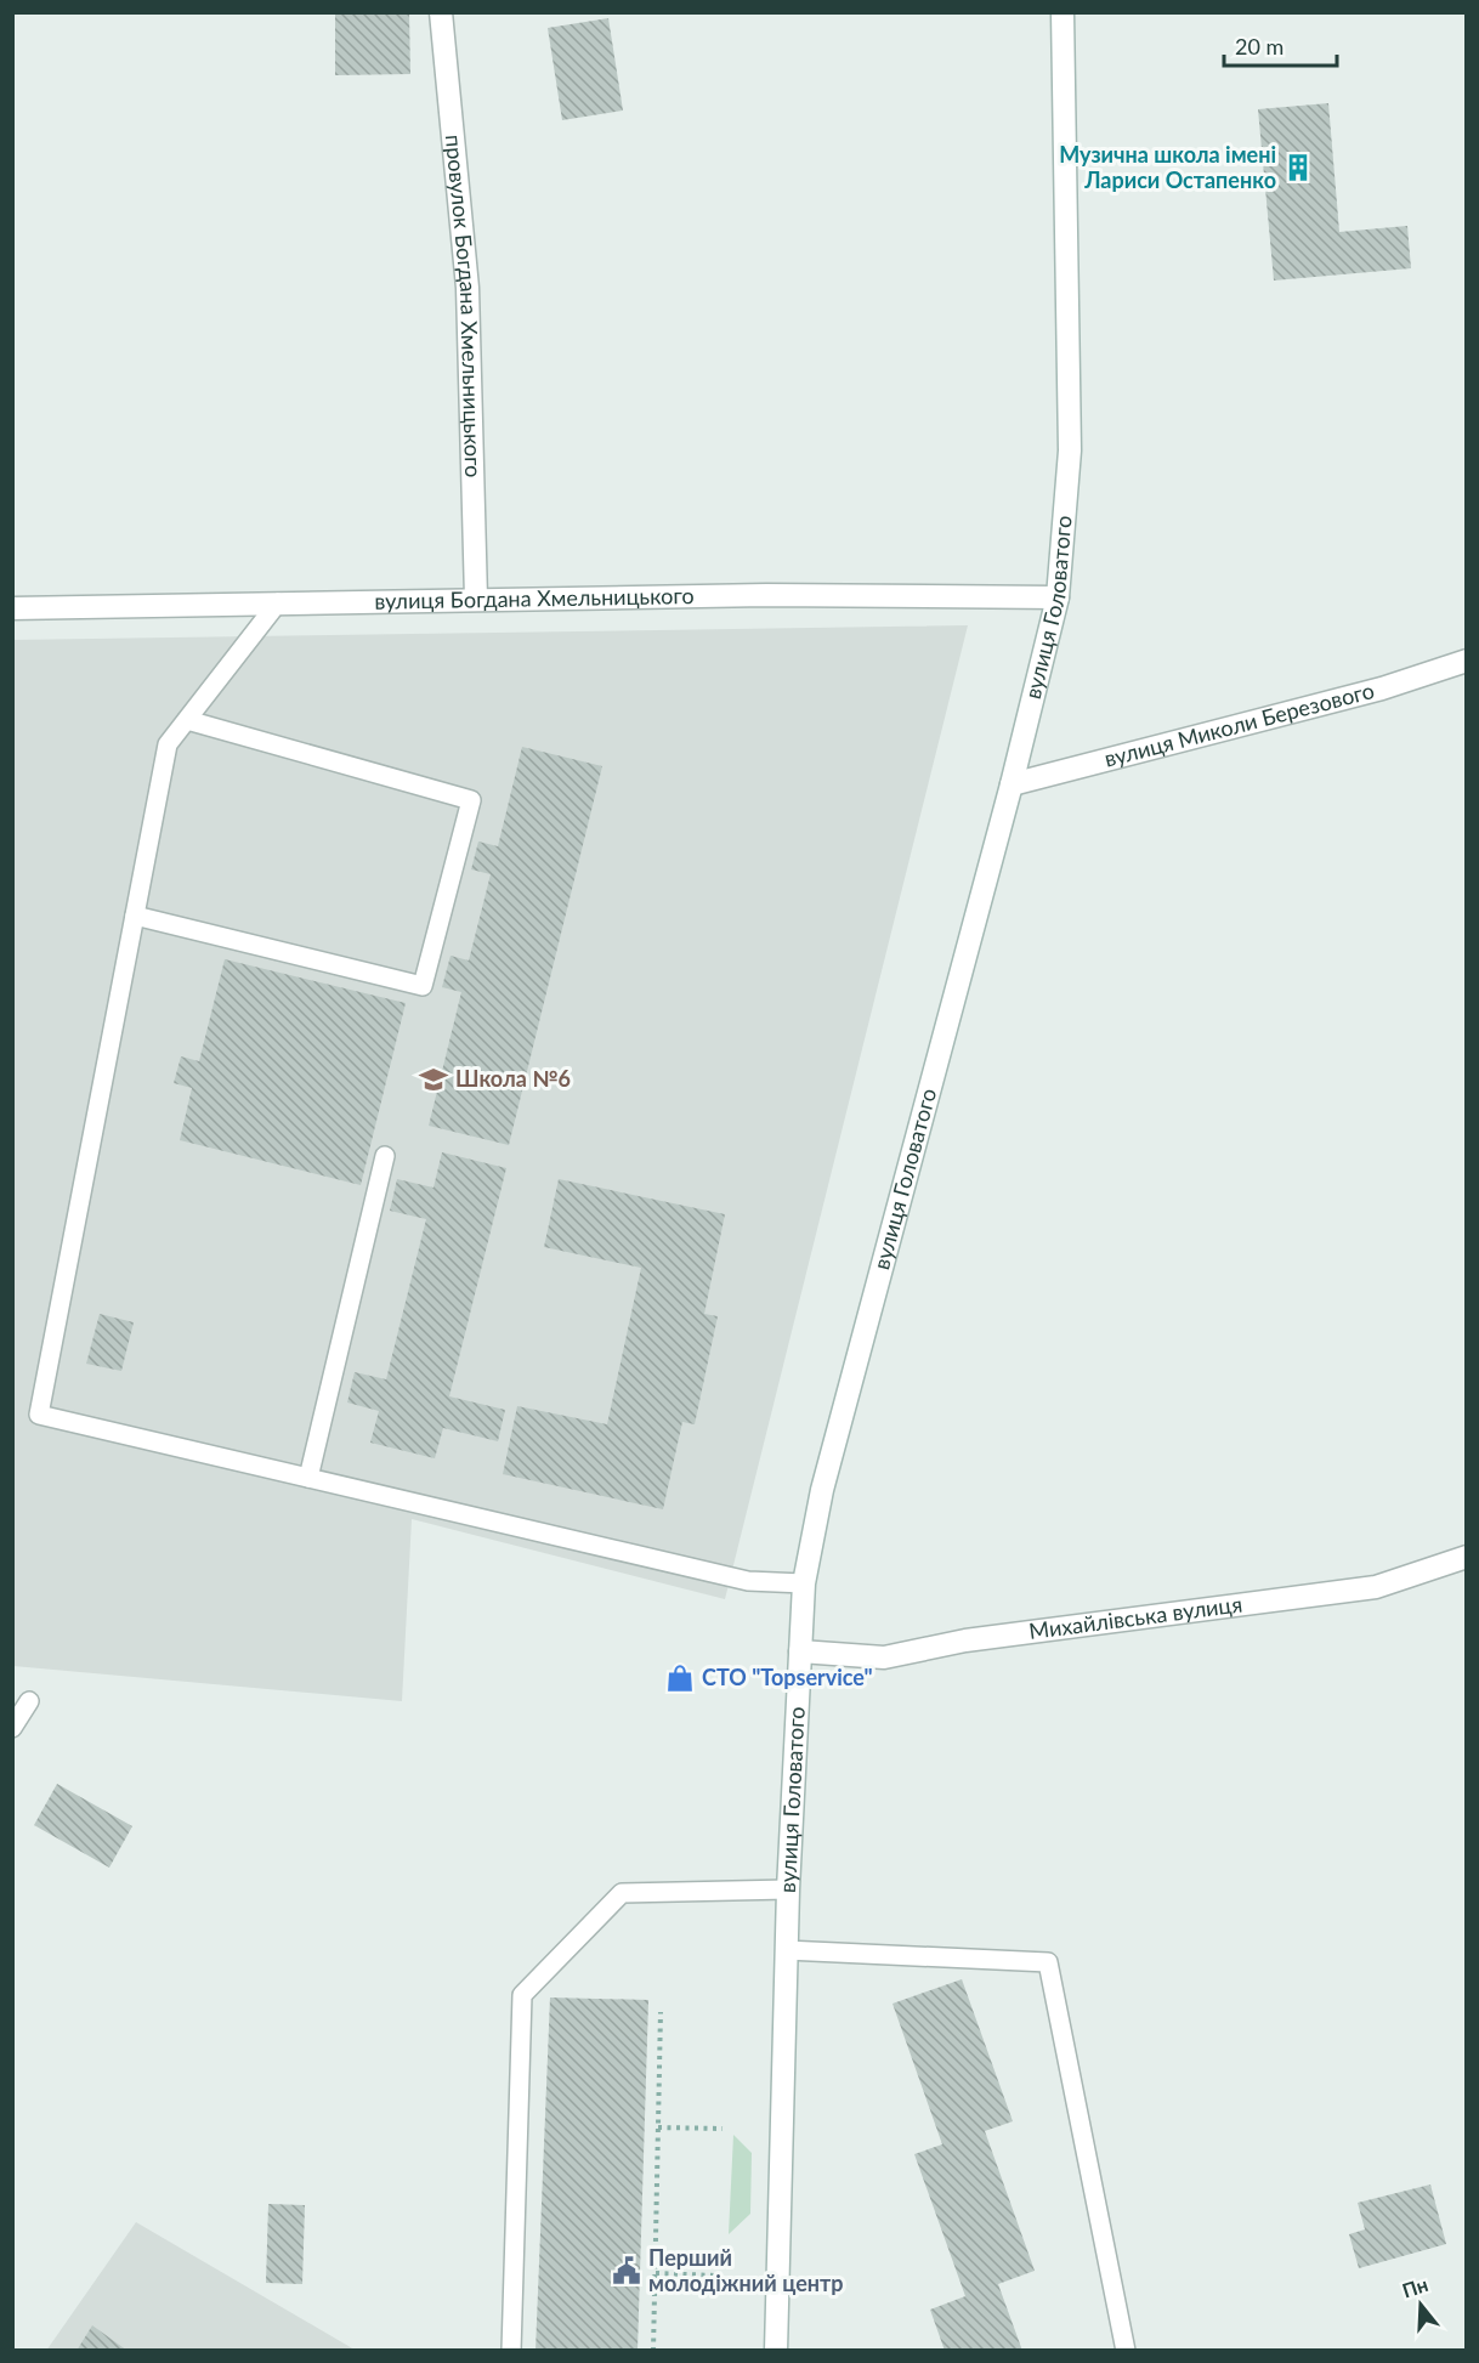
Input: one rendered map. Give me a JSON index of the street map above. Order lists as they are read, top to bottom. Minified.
{"streets":{"street":["провулок Богдана Хмельницького","вулиця Богдана Хмельницького","вулиця Головатого","вулиця Миколи Березового","Михайлівська вулиця"]},"crossings":[["провулок Богдана Хмельницького","вулиця Богдана Хмельницького"],["вулиця Богдана Хмельницького","вулиця Головатого"],["вулиця Головатого","вулиця Миколи Березового"],["вулиця Головатого","Михайлівська вулиця"]],"places":{"building":["Музична школа імені Лариси Остапенко"],"school or university":["Школа №6"],"shop":["СТО \"Topservice\""],"public building":["Перший молодіжний центр"]},"scale_bar":"20 m","north":"top"}
